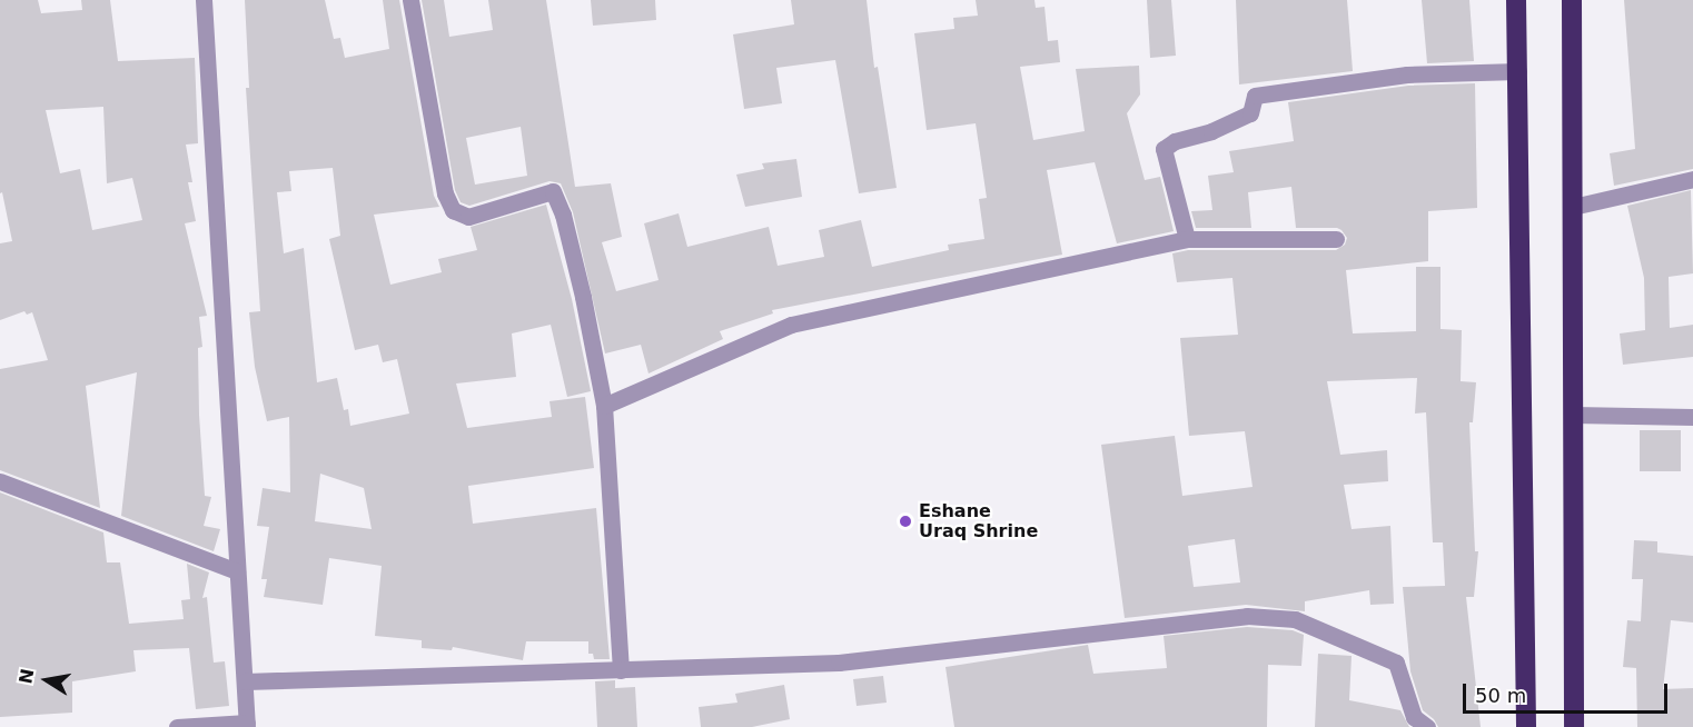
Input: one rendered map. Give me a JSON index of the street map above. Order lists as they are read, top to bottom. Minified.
{"places":["Eshane Uraq Shrine"],"scale_bar":"50 m","north":"left"}
